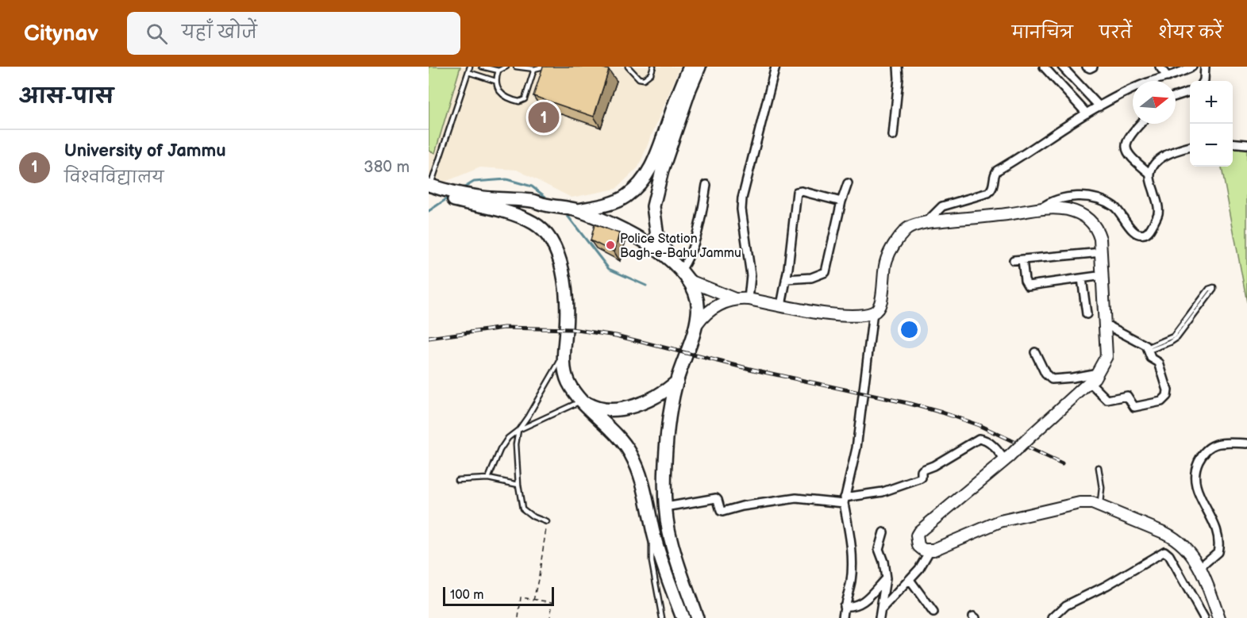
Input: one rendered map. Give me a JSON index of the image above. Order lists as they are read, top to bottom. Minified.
{"places":["Police Station Bagh-e-Bahu Jammu"],"scale_bar":"100 m","north":"right","page":{"header":"Citynav","search":"यहाँ खोजें","nav":["मानचित्र","परतें","शेयर करें"],"heading":"आस-पास","map_buttons":["+","−"],"pins":"1","list":[{"mark":"1","name":"University of Jammu","note":"विश्वविद्यालय","value":"380 m"}],"scale":"100 m"}}
